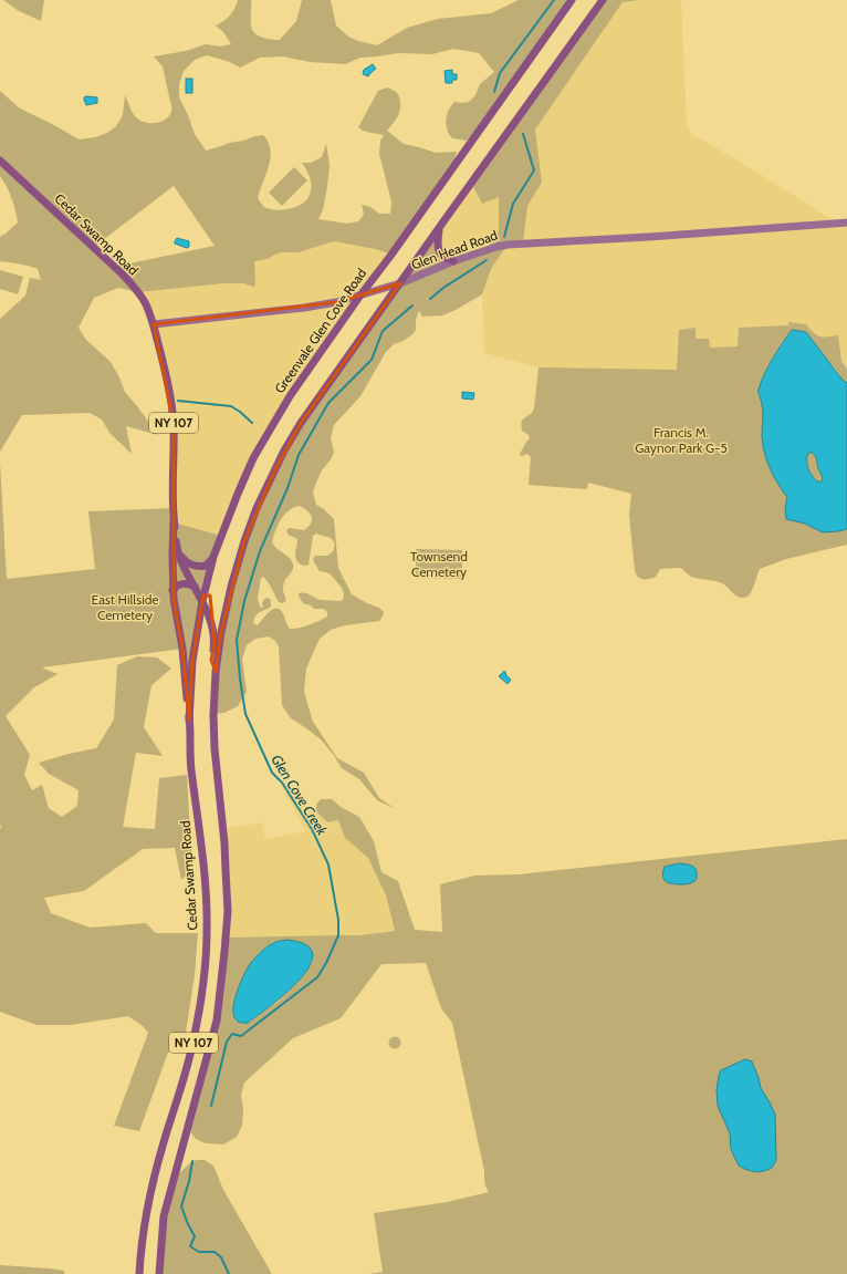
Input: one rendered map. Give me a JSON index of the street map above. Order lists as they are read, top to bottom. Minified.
{"streets":{"main road":["Cedar Swamp Road","Glen Head Road","Greenvale Glen Cove Road","NY 107"]},"crossings":[["Cedar Swamp Road","Glen Head Road"],["Cedar Swamp Road","Greenvale Glen Cove Road"],["Cedar Swamp Road","NY 107"],["Glen Head Road","Greenvale Glen Cove Road"],["Greenvale Glen Cove Road","NY 107"]],"water":["Glen Cove Creek"],"parks":["Francis M. Gaynor Park G-5","Townsend Cemetery","East Hillside Cemetery"]}
